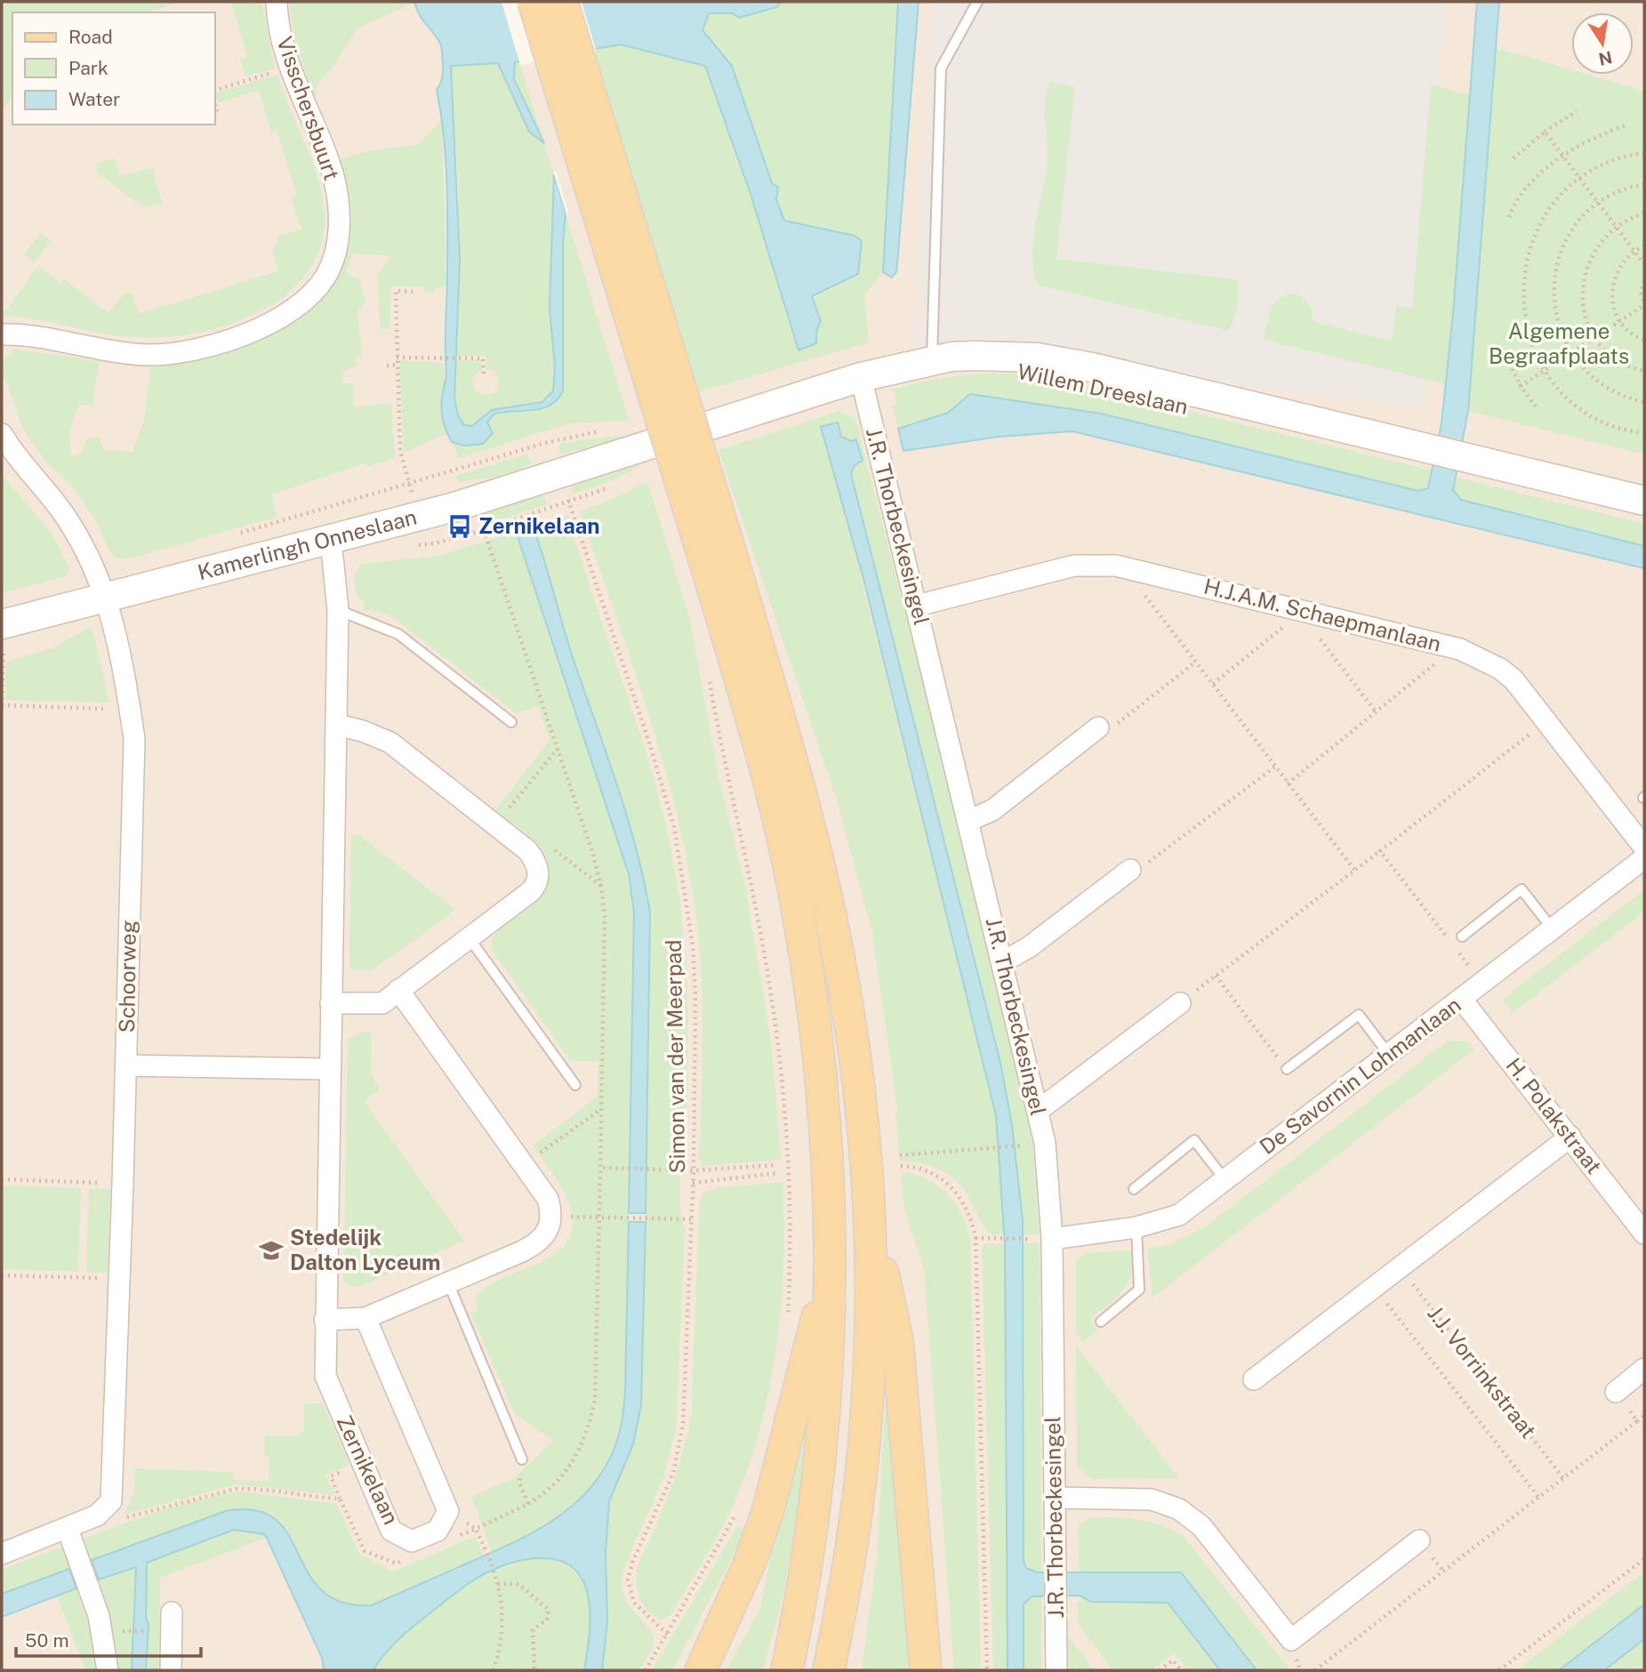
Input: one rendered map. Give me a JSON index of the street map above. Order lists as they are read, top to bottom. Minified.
{"streets":{"street":["Visschersbuurt","J.R. Thorbeckesingel","Kamerlingh Onneslaan","H.J.A.M. Schaepmanlaan","Schoorweg","De Savornin Lohmanlaan","H. Polakstraat","Zernikelaan"],"path":["Simon van der Meerpad","J.J. Vorrinkstraat"]},"crossings":[["J.R. Thorbeckesingel","Kamerlingh Onneslaan"],["J.R. Thorbeckesingel","H.J.A.M. Schaepmanlaan"],["J.R. Thorbeckesingel","De Savornin Lohmanlaan"],["Kamerlingh Onneslaan","Schoorweg"],["Kamerlingh Onneslaan","Simon van der Meerpad"],["Kamerlingh Onneslaan","Zernikelaan"],["De Savornin Lohmanlaan","H. Polakstraat"]],"parks":["Algemene Begraafplaats"],"places":{"bus stop":["Zernikelaan"],"school or university":["Stedelijk Dalton Lyceum"]},"legend":["Road","Park","Water"],"scale_bar":"50 m","north":"bottom"}
